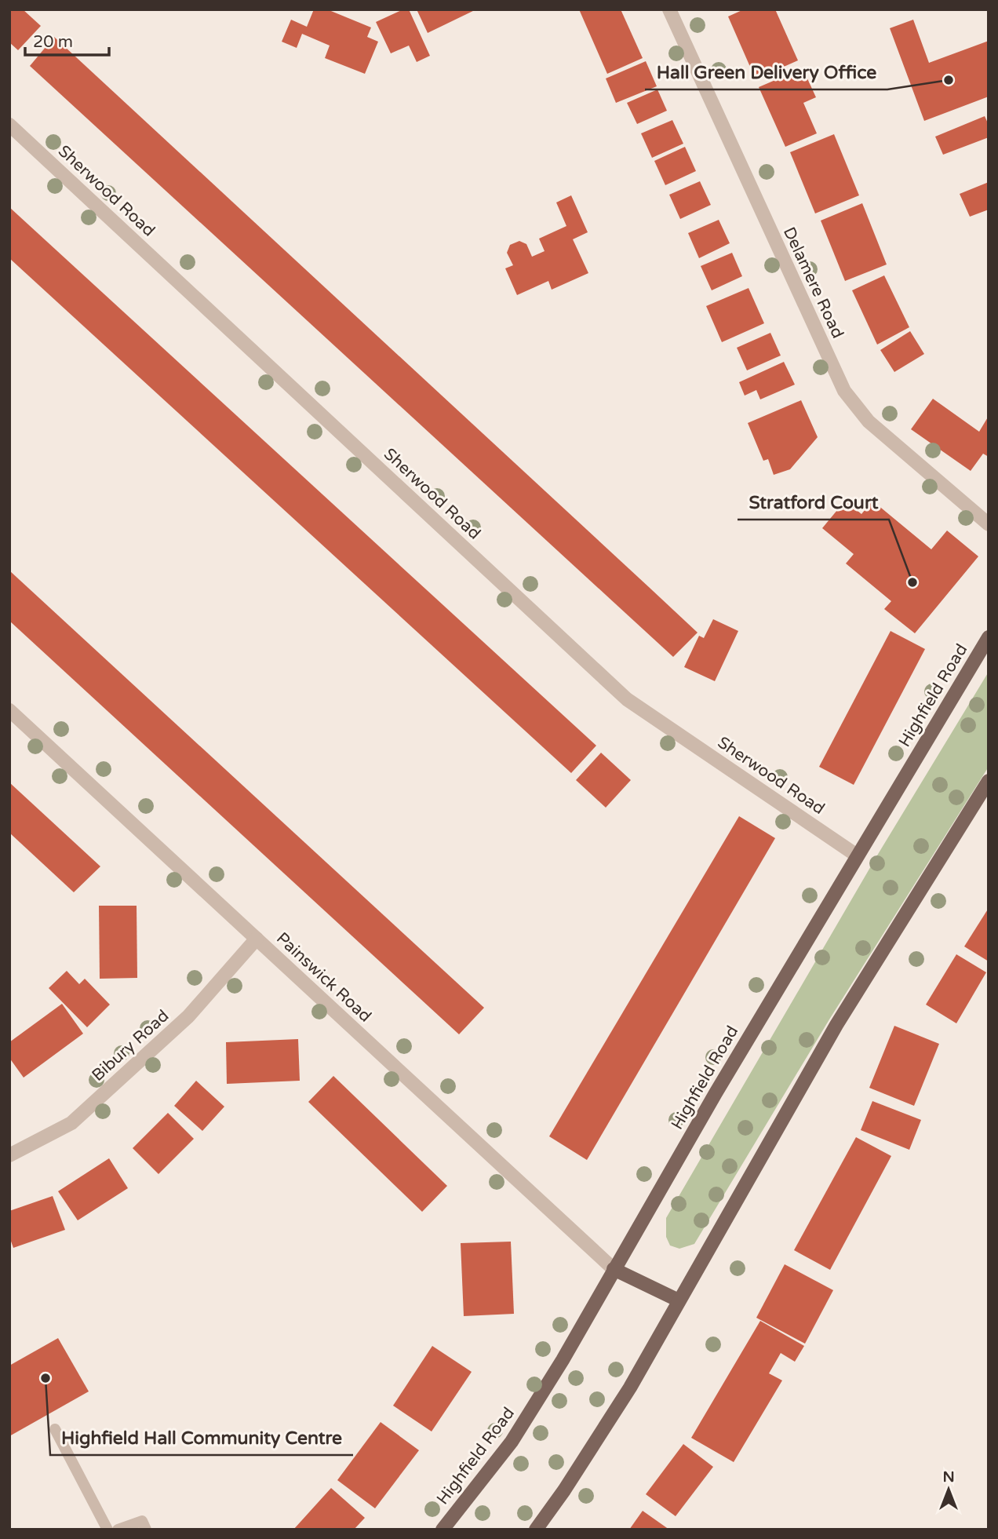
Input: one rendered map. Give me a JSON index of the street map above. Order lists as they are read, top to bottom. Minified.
{"streets":{"main road":["Highfield Road"],"street":["Sherwood Road","Delamere Road","Painswick Road","Bibury Road"]},"crossings":[["Sherwood Road","Highfield Road"],["Highfield Road","Painswick Road"],["Painswick Road","Bibury Road"]],"places":["Hall Green Delivery Office","Stratford Court","Highfield Hall Community Centre"],"scale_bar":"20 m","north":"top"}
